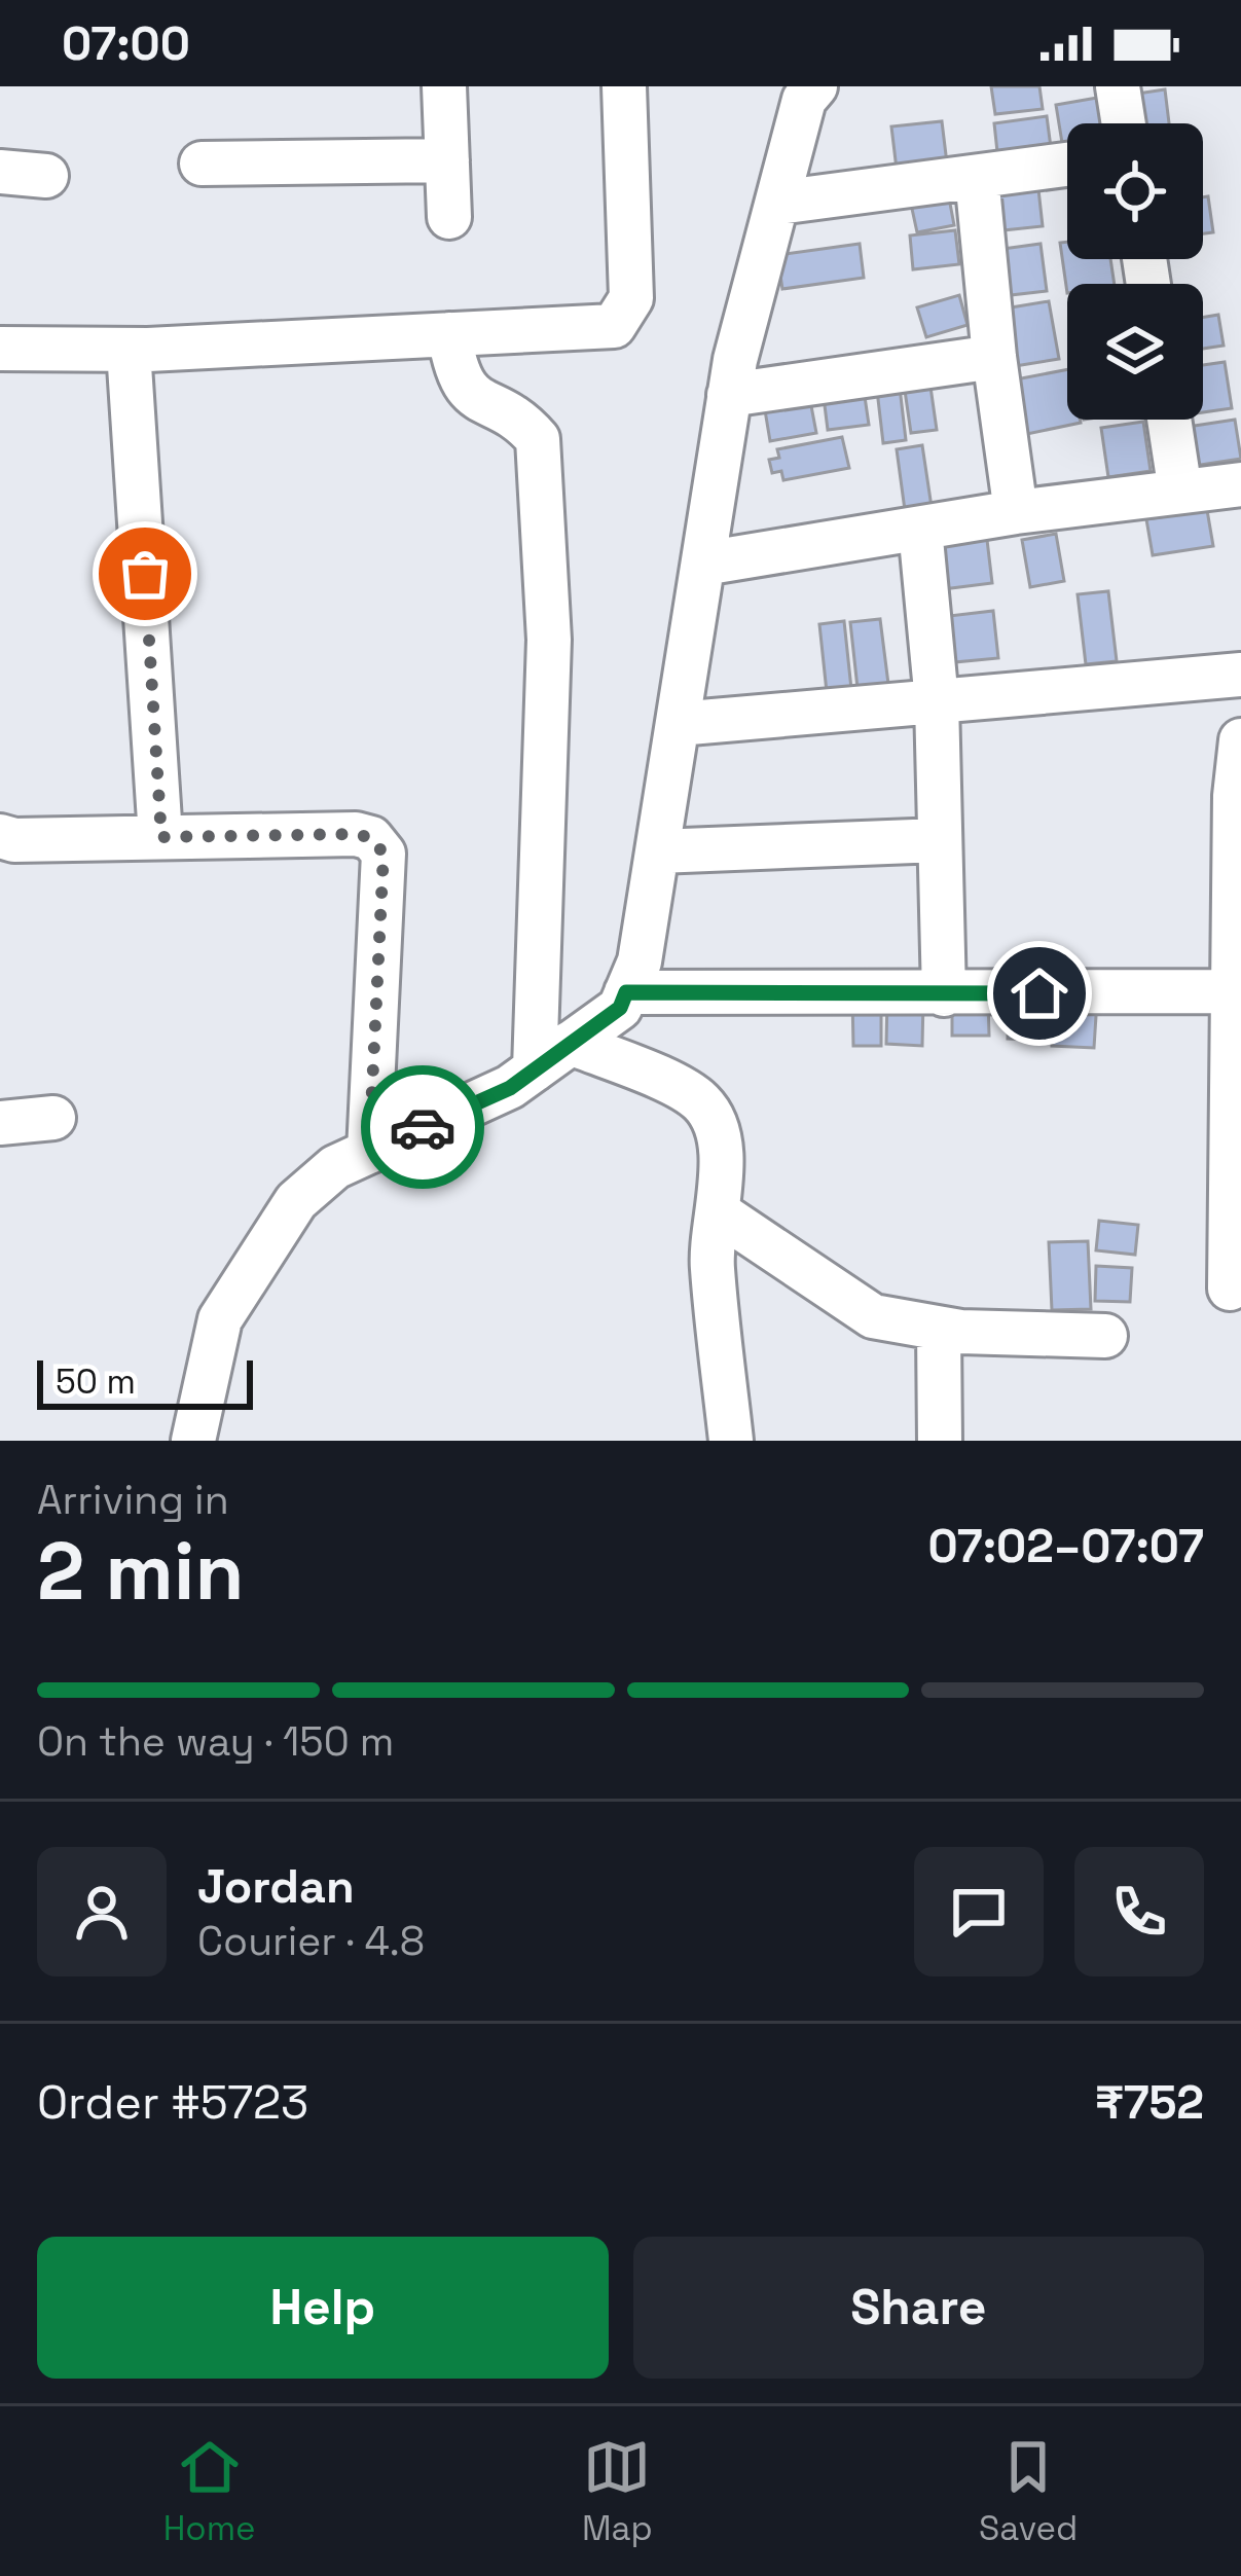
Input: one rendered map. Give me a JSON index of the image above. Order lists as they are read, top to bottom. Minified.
{"scale_bar":"50 m","page":{"status":"07:00","scale":"50 m","heading":["2 min","Arriving in","07:02–07:07"],"panel":["Jordan","Courier · 4.8","Order #5723","₹752"],"bar":"On the way · 150 m","buttons":["Help","Share"],"tabs":["Home","Map","Saved"]}}
